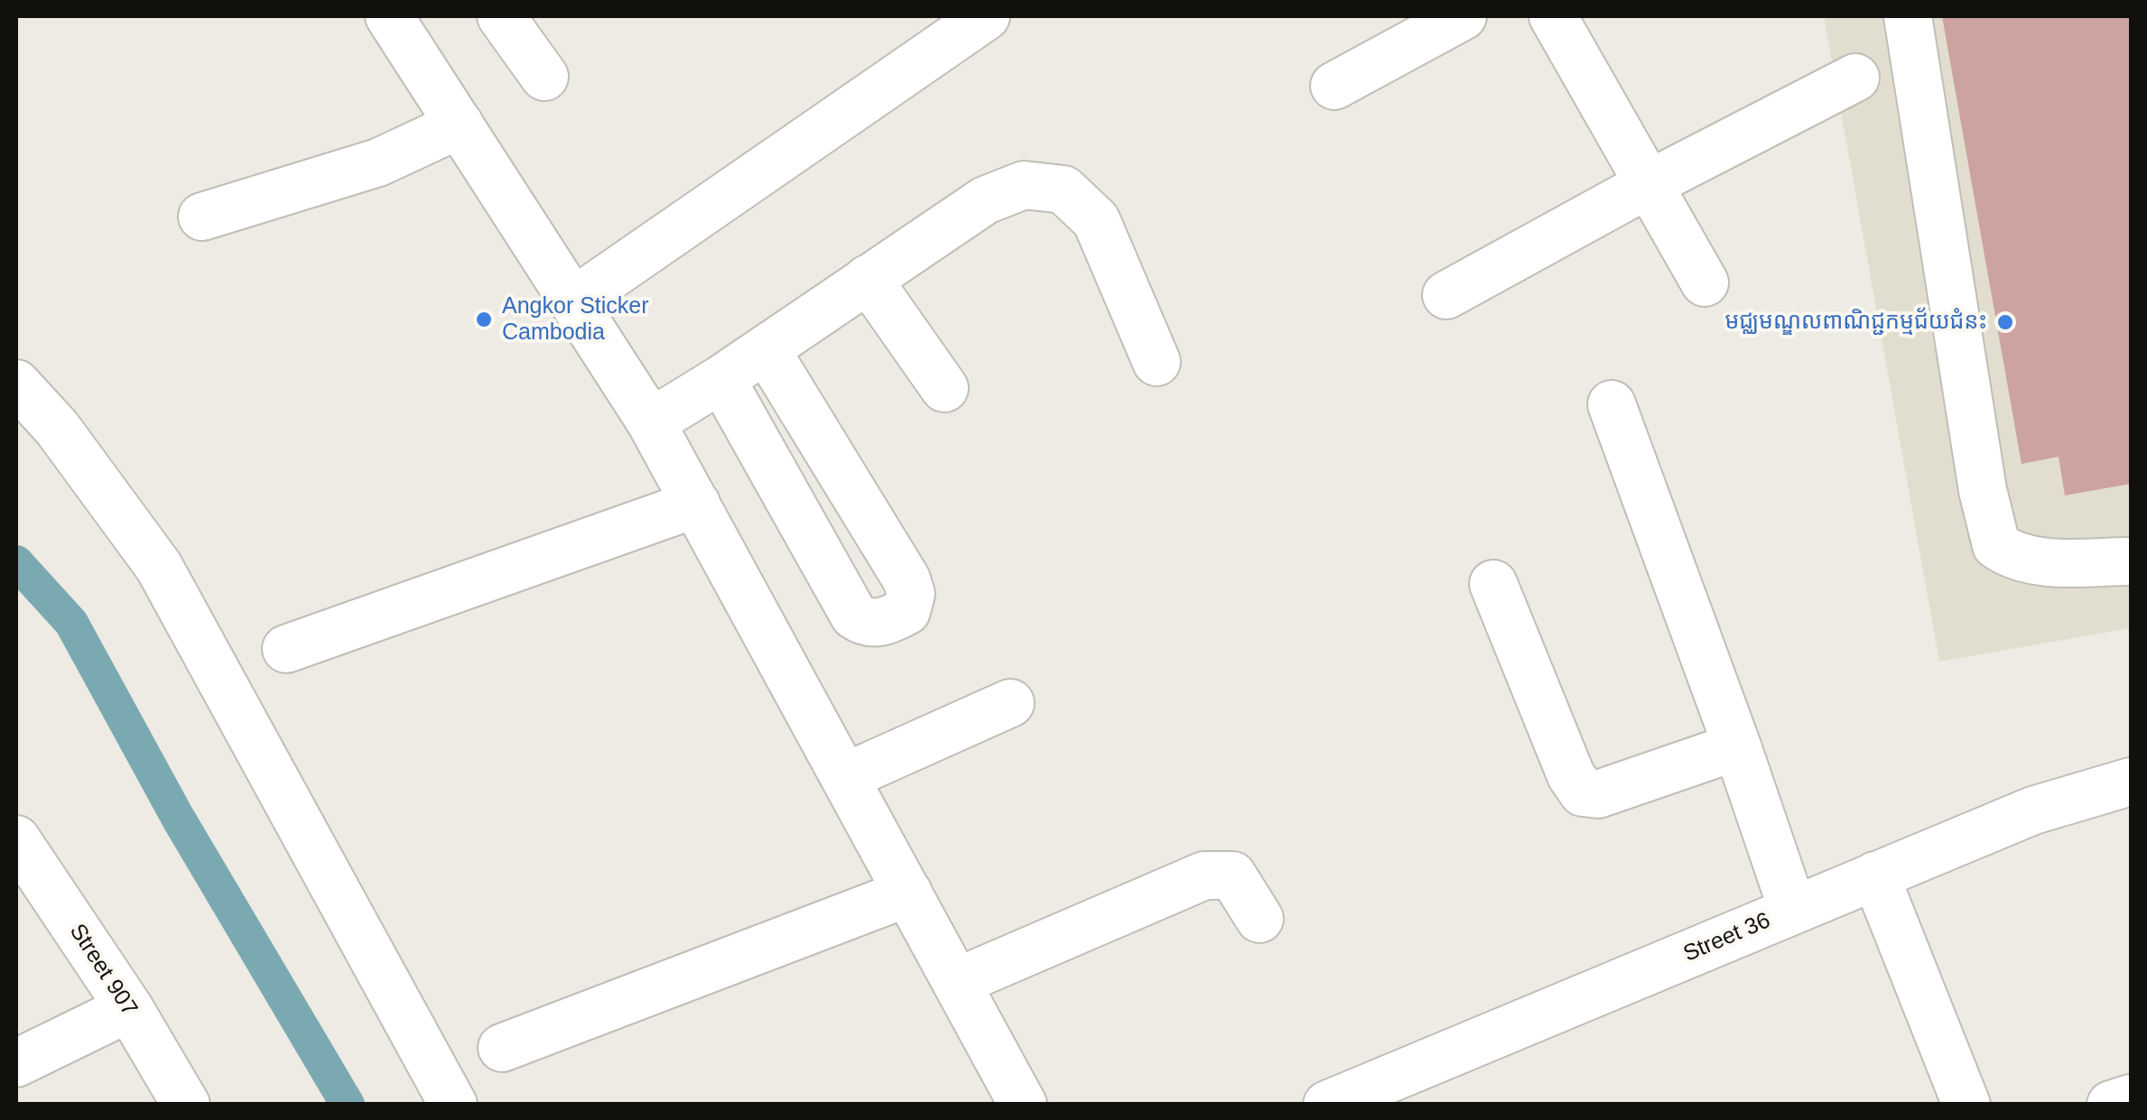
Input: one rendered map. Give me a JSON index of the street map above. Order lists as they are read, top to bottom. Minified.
{"streets":{"street":["Street 36","Street 907"]},"places":["Angkor Sticker Cambodia","មជ្ឈមណ្ឌលពាណិជ្ជកម្មជ័យជំនះ"]}
